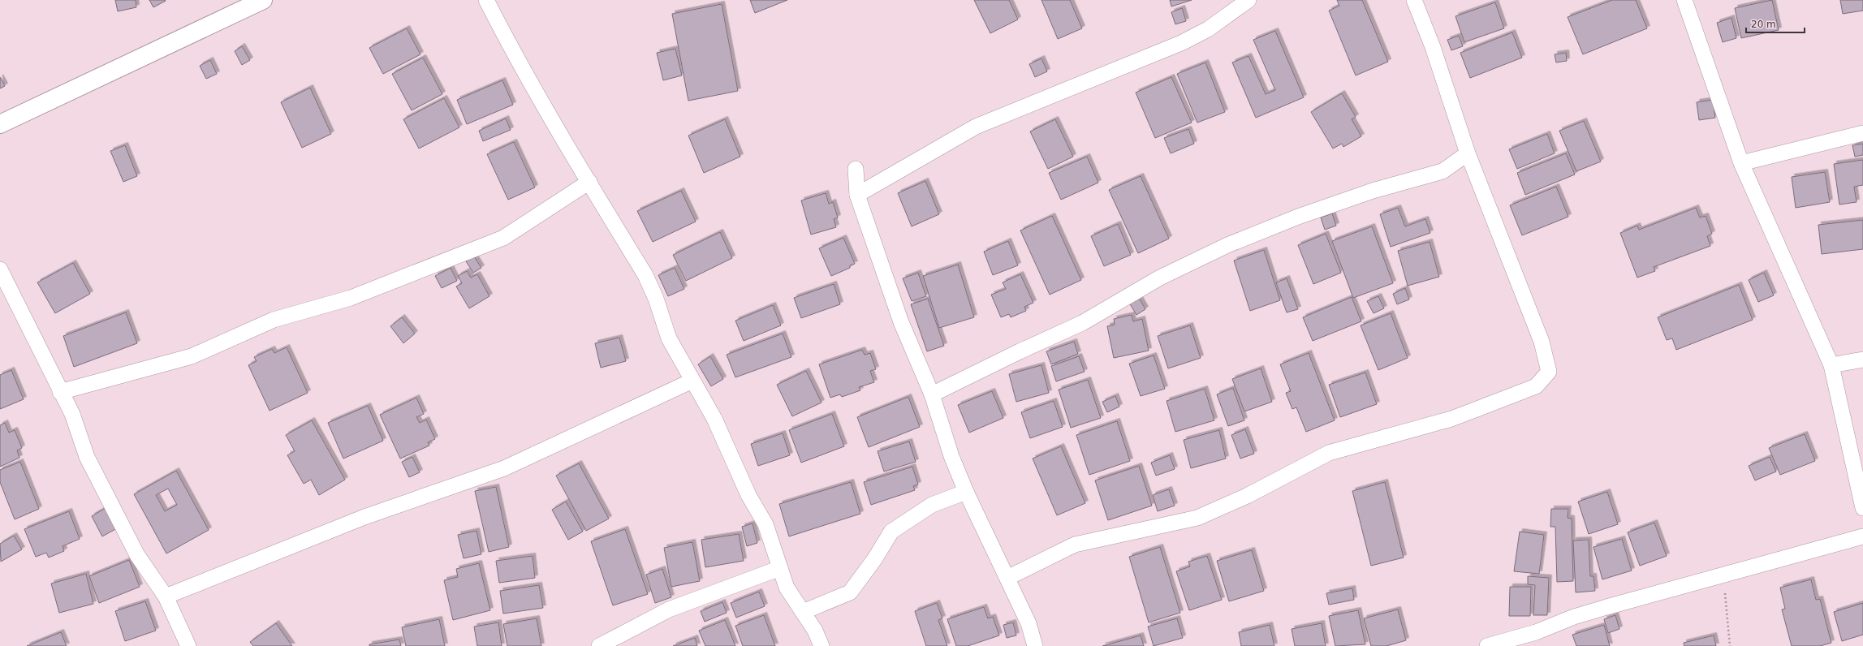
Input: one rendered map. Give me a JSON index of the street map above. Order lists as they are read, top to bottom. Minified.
{"scale_bar":"20 m"}
